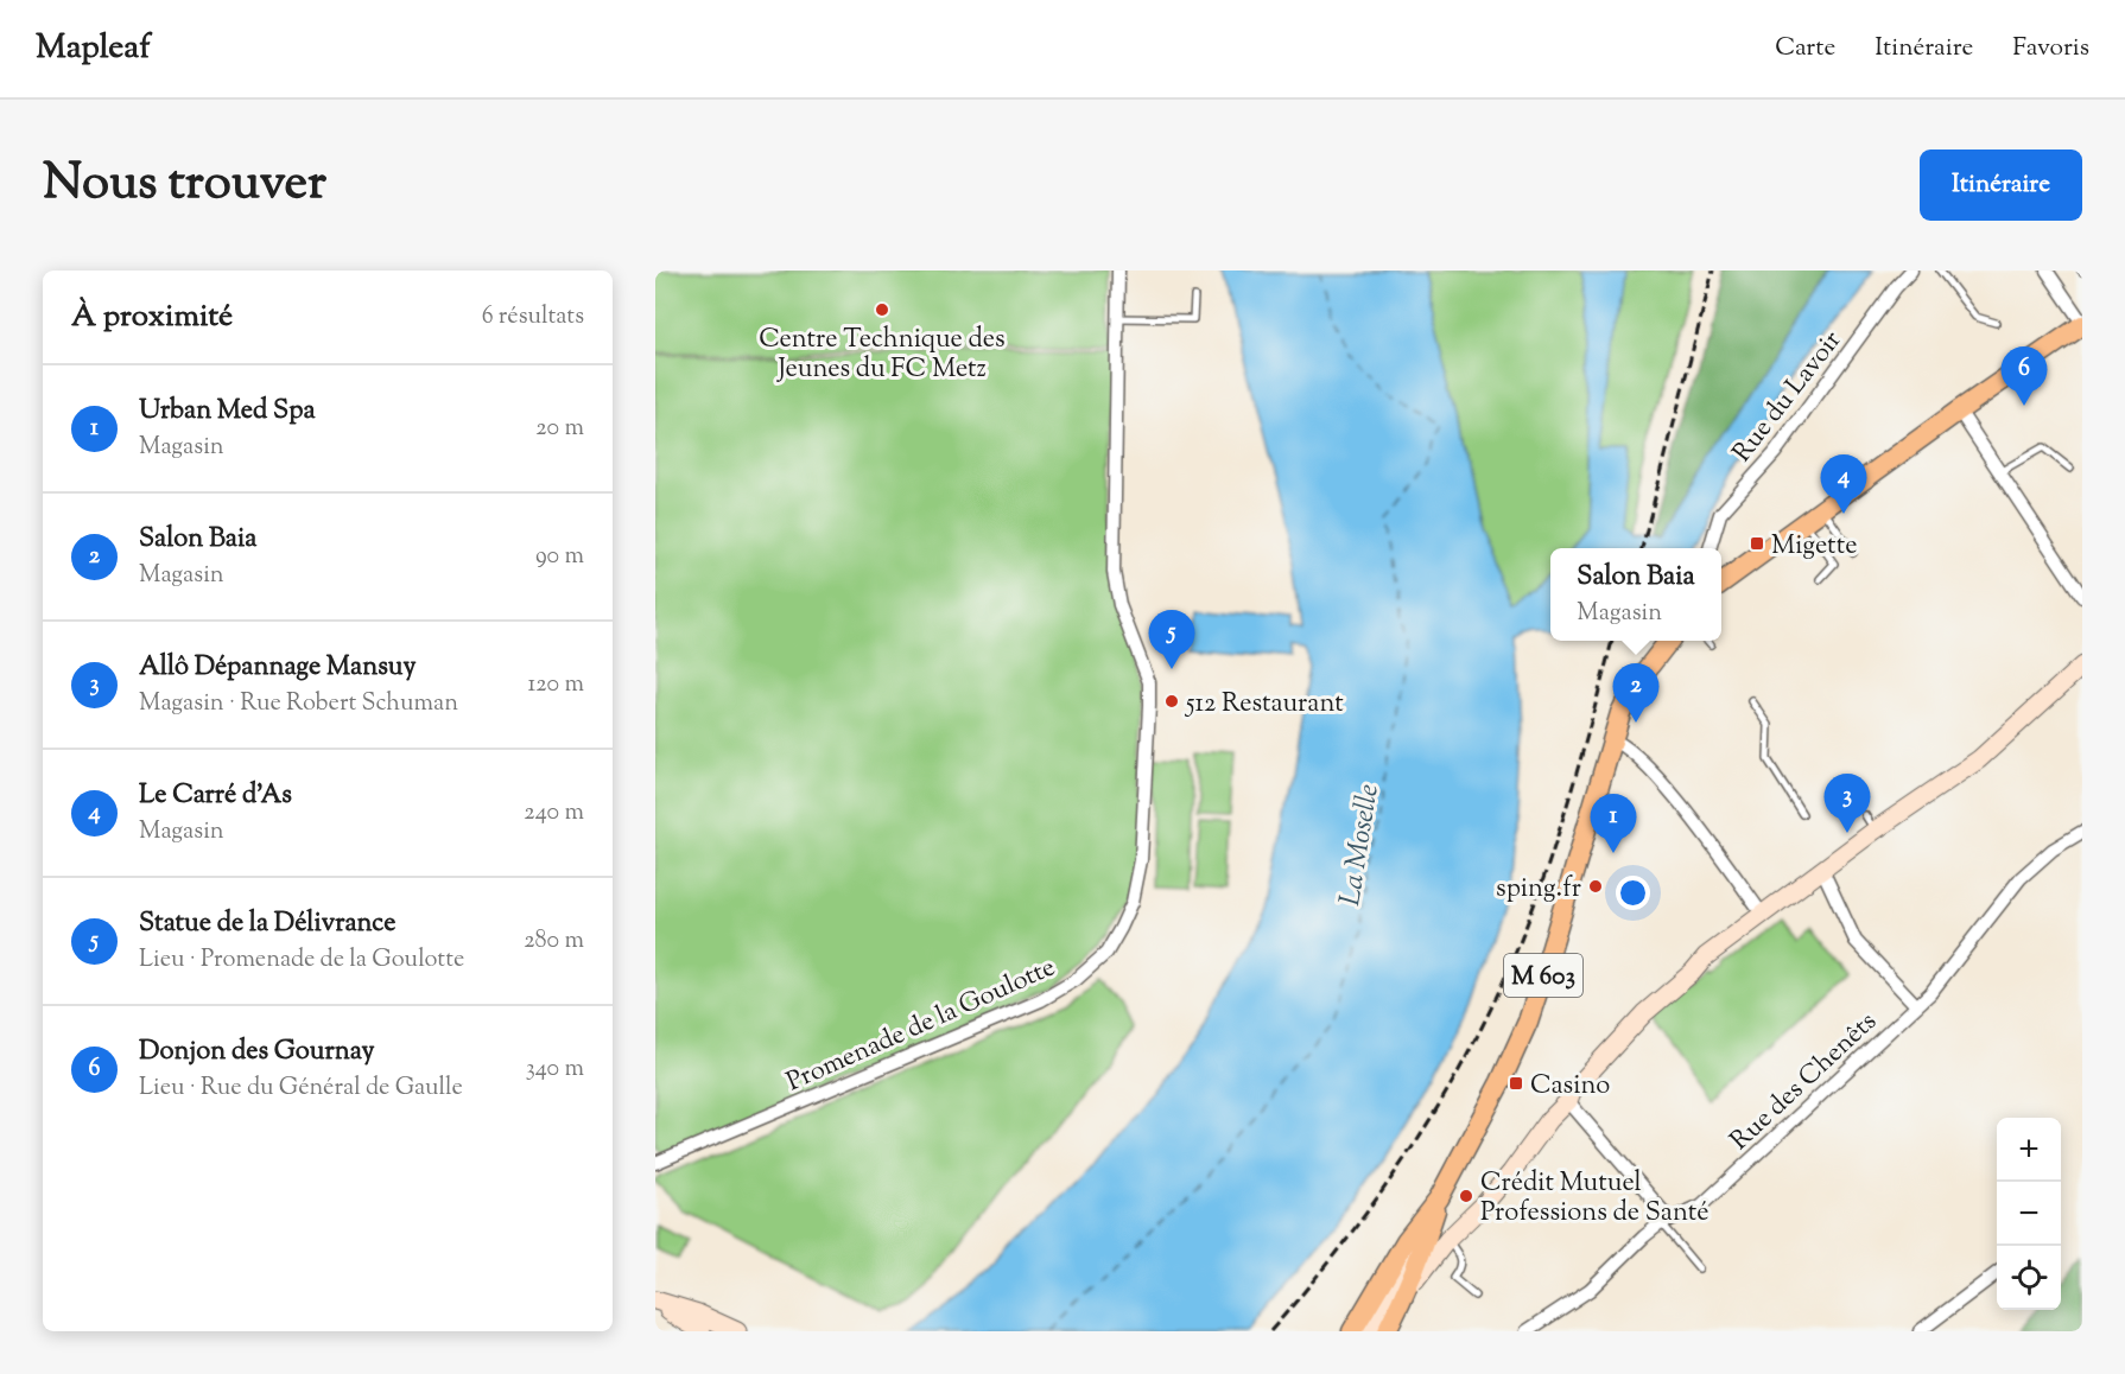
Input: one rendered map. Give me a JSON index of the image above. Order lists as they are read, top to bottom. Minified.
{"streets":{"main road":["M 603"],"street":["Rue du Lavoir","Promenade de la Goulotte","Rue des Chenêts"]},"water":["La Moselle"],"places":{"other":["Centre Technique des Jeunes du FC Metz","512 Restaurant","sping.fr","Crédit Mutuel Professions de Santé"],"transit":["Migette","Casino"]},"page":{"header":"Mapleaf","nav":["Carte","Itinéraire","Favoris"],"title":"Nous trouver","buttons":"Itinéraire","heading":["À proximité","6 résultats"],"pins":["6","4","5","2","3","1"],"list":[{"mark":"1","name":"Urban Med Spa","note":"Magasin","value":"20 m"},{"mark":"2","name":"Salon Baia","note":"Magasin","value":"90 m"},{"mark":"3","name":"Allô Dépannage Mansuy","note":"Magasin · Rue Robert Schuman","value":"120 m"},{"mark":"4","name":"Le Carré d'As","note":"Magasin","value":"240 m"},{"mark":"5","name":"Statue de la Délivrance","note":"Lieu · Promenade de la Goulotte","value":"280 m"},{"mark":"6","name":"Donjon des Gournay","note":"Lieu · Rue du Général de Gaulle","value":"340 m"}],"popup":["Salon Baia","Magasin"],"map_buttons":["+","−"]}}
